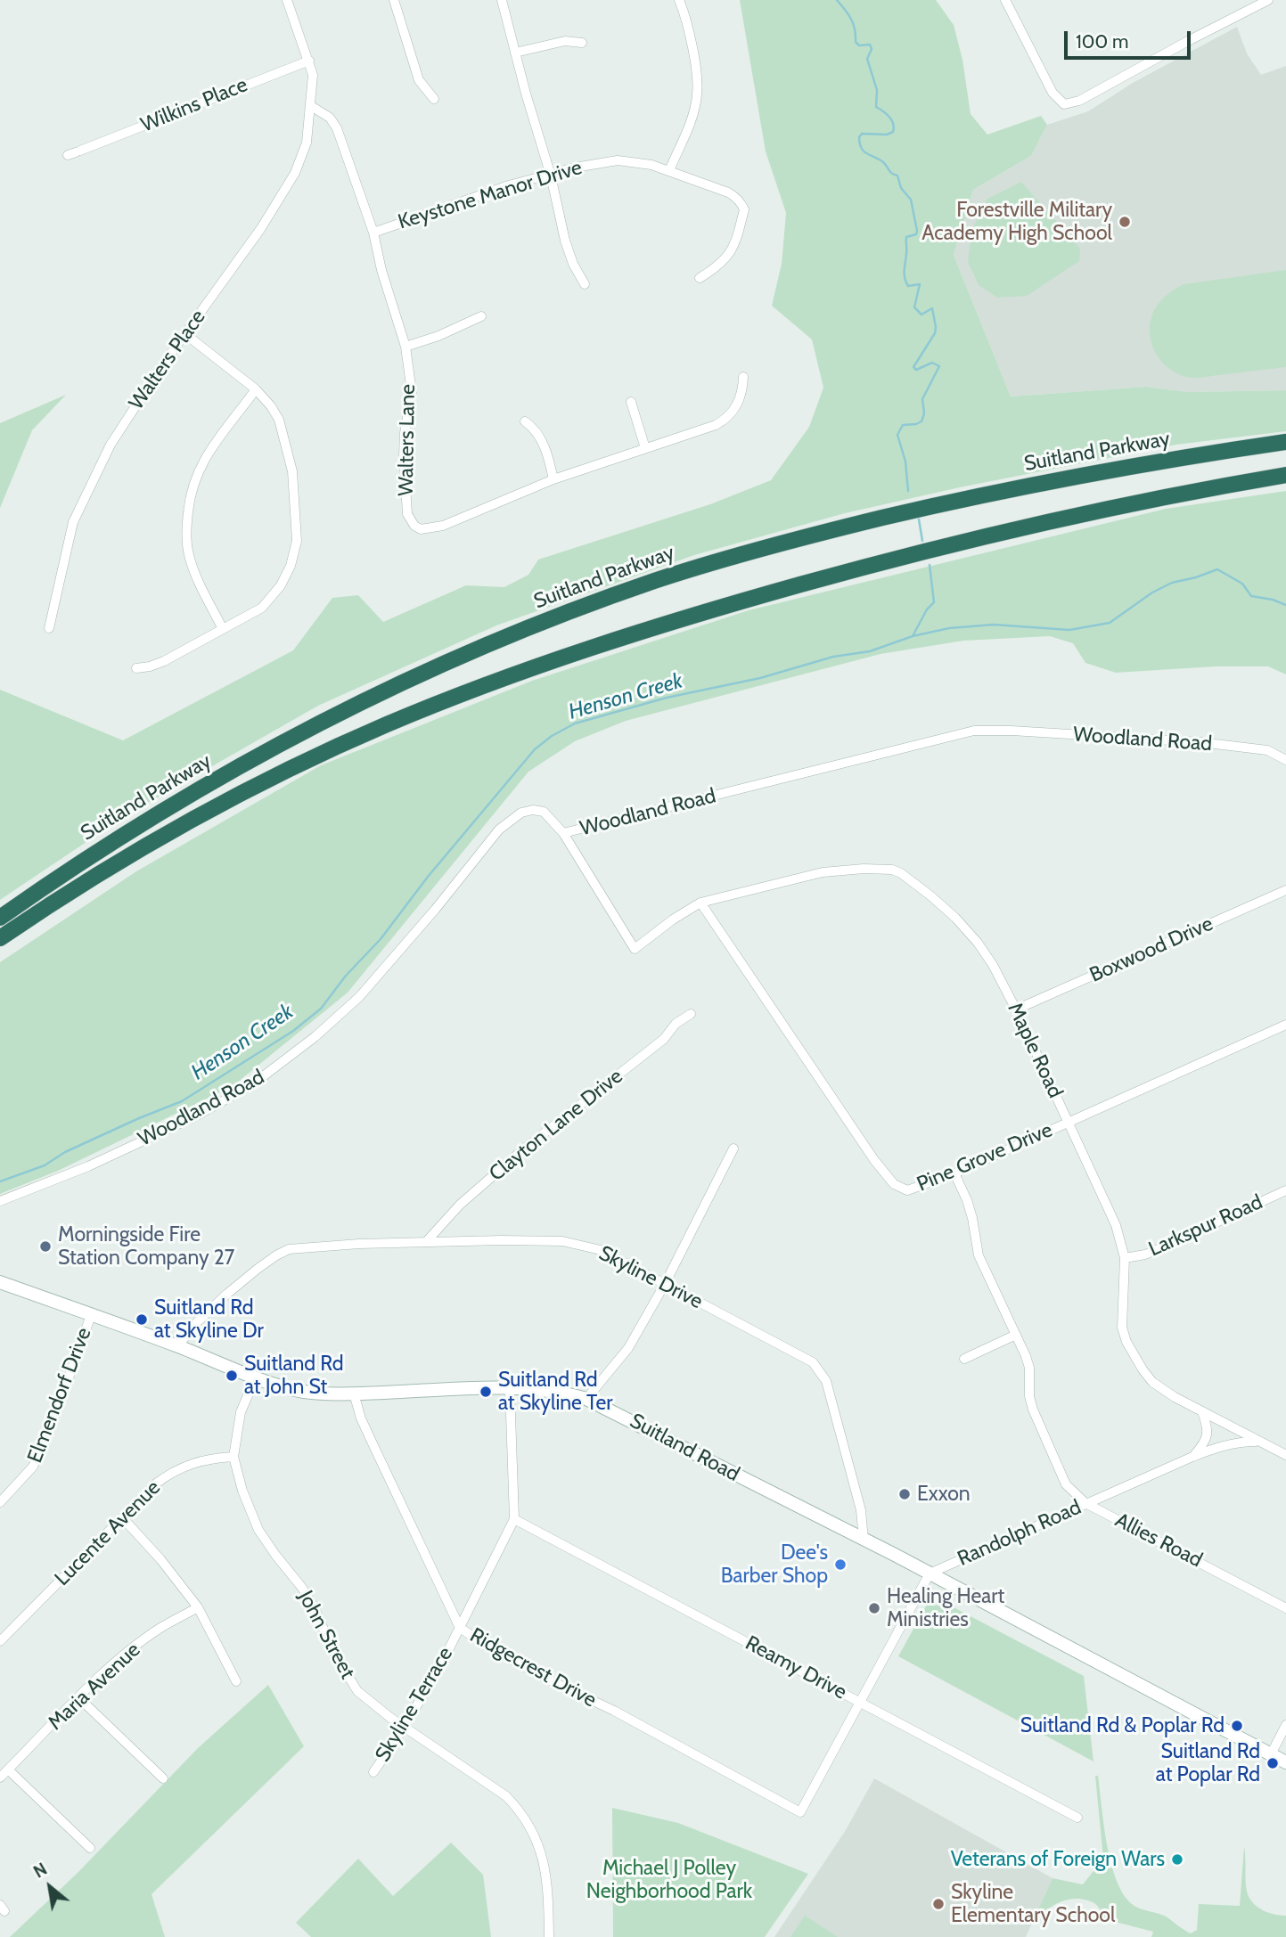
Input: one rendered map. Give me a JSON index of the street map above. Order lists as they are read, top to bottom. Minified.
{"streets":{"highway":["Suitland Parkway"],"main road":["Suitland Road"],"street":["Wilkins Place","Keystone Manor Drive","Walters Place","Walters Lane","Woodland Road","Boxwood Drive","Maple Road","Clayton Lane Drive","Pine Grove Drive","Larkspur Road","Skyline Drive","Elmendorf Drive","Lucente Avenue","Randolph Road","Allies Road","John Street","Ridgecrest Drive","Reamy Drive","Maria Avenue","Skyline Terrace"]},"crossings":[["Keystone Manor Drive","Walters Lane"],["Walters Place","Walters Lane"],["Woodland Road","Maple Road"],["Boxwood Drive","Maple Road"],["Maple Road","Pine Grove Drive"],["Maple Road","Larkspur Road"],["Maple Road","Randolph Road"],["Clayton Lane Drive","Skyline Drive"],["Pine Grove Drive","Allies Road"],["Skyline Drive","Suitland Road"],["Elmendorf Drive","Suitland Road"],["Suitland Road","Randolph Road"],["Suitland Road","John Street"],["Suitland Road","Ridgecrest Drive"],["Suitland Road","Skyline Terrace"],["Lucente Avenue","John Street"],["Randolph Road","Allies Road"],["John Street","Skyline Terrace"],["Ridgecrest Drive","Reamy Drive"],["Ridgecrest Drive","Skyline Terrace"],["Reamy Drive","Skyline Terrace"]],"water":["Henson Creek"],"parks":["Michael J Polley Neighborhood Park"],"places":["Forestville Military Academy High School","Morningside Fire Station Company 27","Suitland Rd at Skyline Dr","Suitland Rd at John St","Suitland Rd at Skyline Ter","Exxon","Dee's Barber Shop","Healing Heart Ministries","Suitland Rd & Poplar Rd","Suitland Rd at Poplar Rd","Veterans of Foreign Wars","Skyline Elementary School"],"scale_bar":"100 m","north":"top left"}
